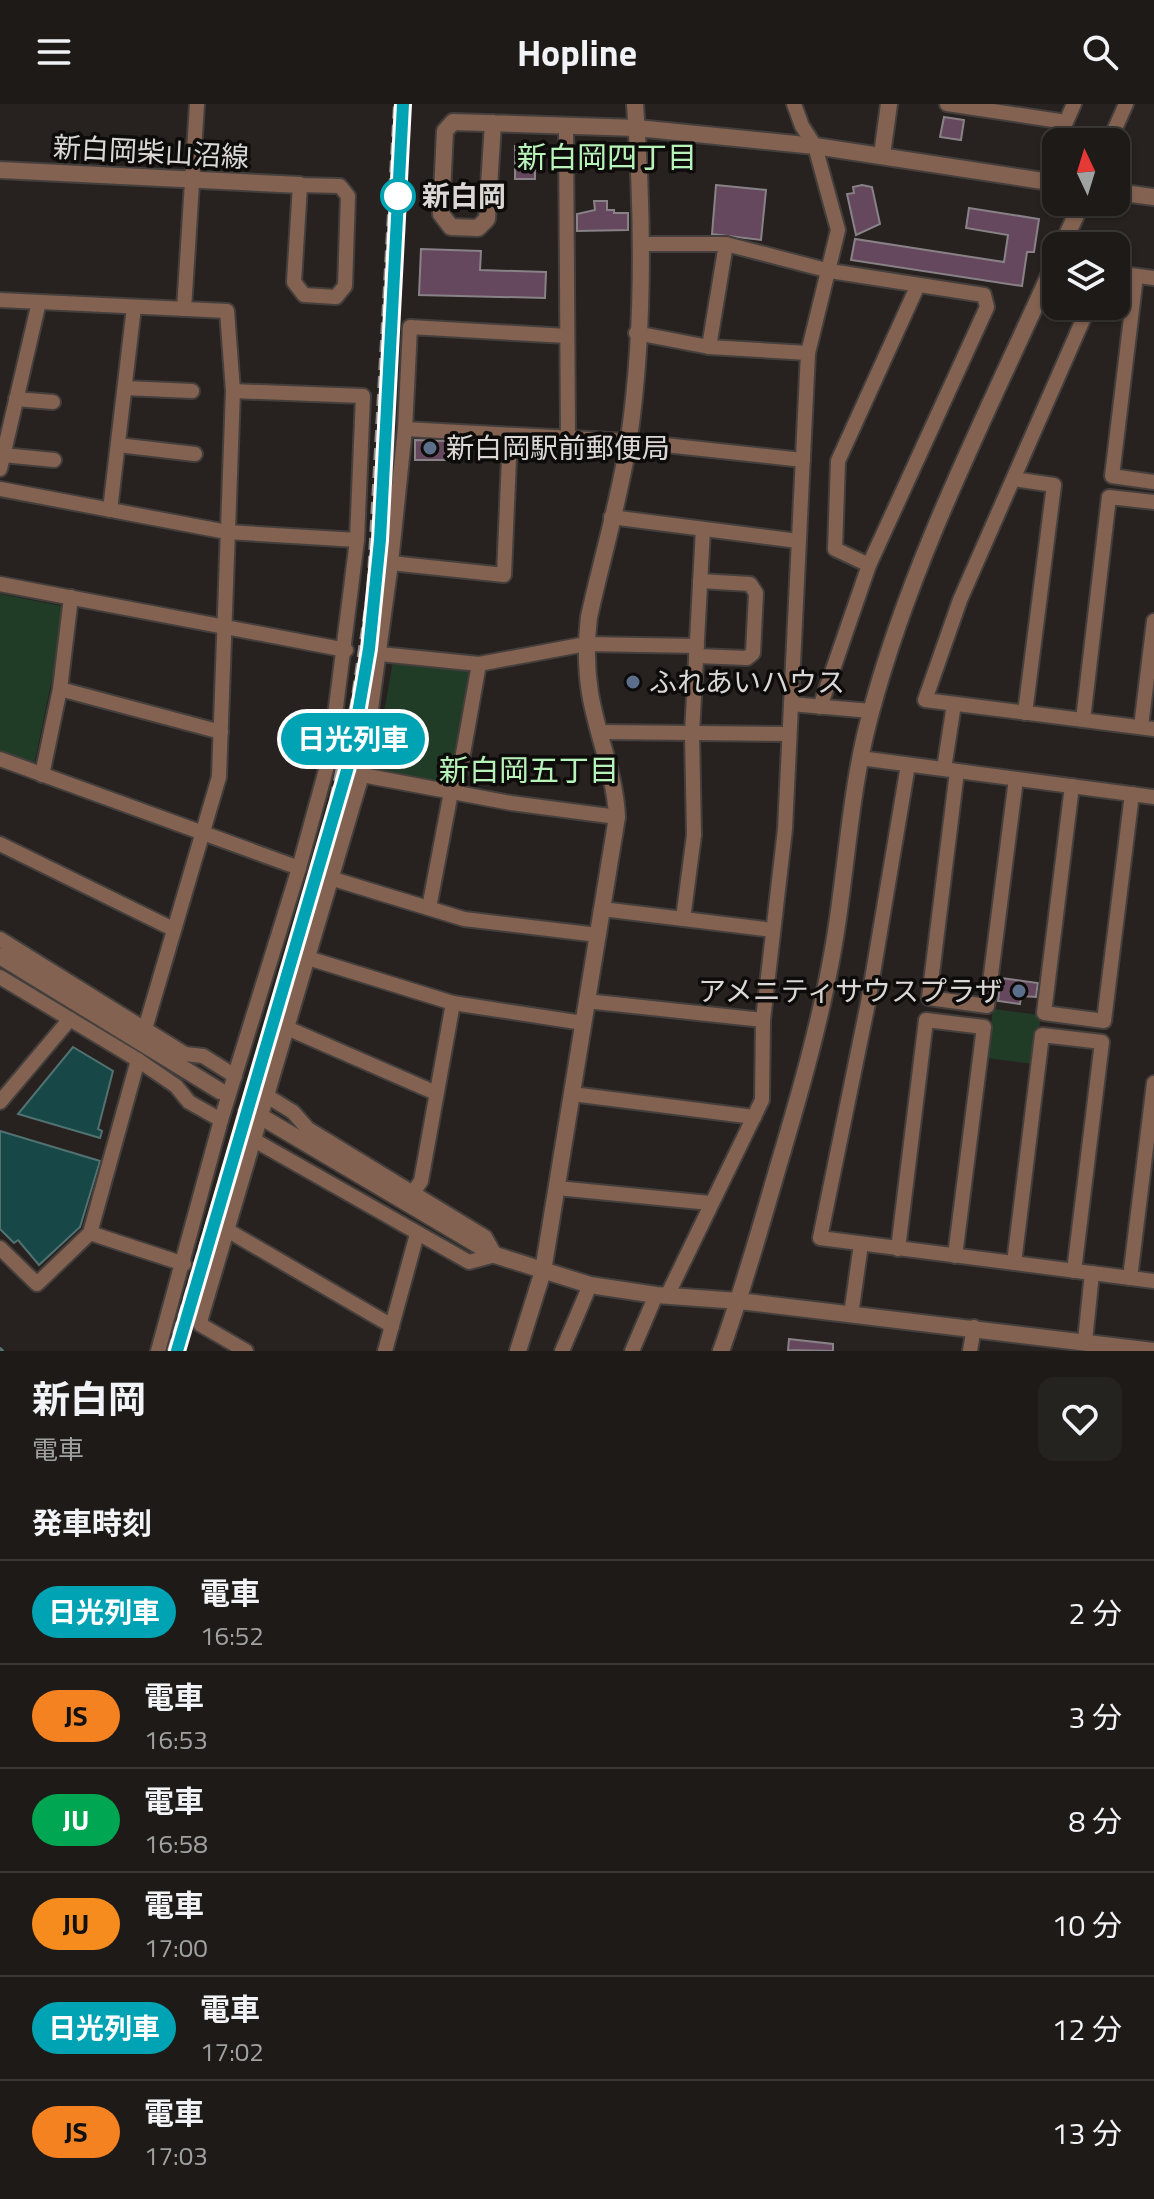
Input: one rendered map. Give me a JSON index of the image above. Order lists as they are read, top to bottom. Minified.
{"streets":{"street":["新白岡柴山沼線"]},"districts":["新白岡四丁目","新白岡五丁目"],"places":["新白岡","新白岡駅前郵便局","ふれあいハウス","アメニティサウスプラザ"],"north":"top","page":{"header":"Hopline","on_map":"日光列車","heading":[["新白岡","電車"],"発車時刻"],"list":[{"mark":"日光列車","name":"電車","note":"16:52","value":"2 分"},{"mark":"JS","name":"電車","note":"16:53","value":"3 分"},{"mark":"JU","name":"電車","note":"16:58","value":"8 分"},{"mark":"JU","name":"電車","note":"17:00","value":"10 分"},{"mark":"日光列車","name":"電車","note":"17:02","value":"12 分"},{"mark":"JS","name":"電車","note":"17:03","value":"13 分"}]}}
